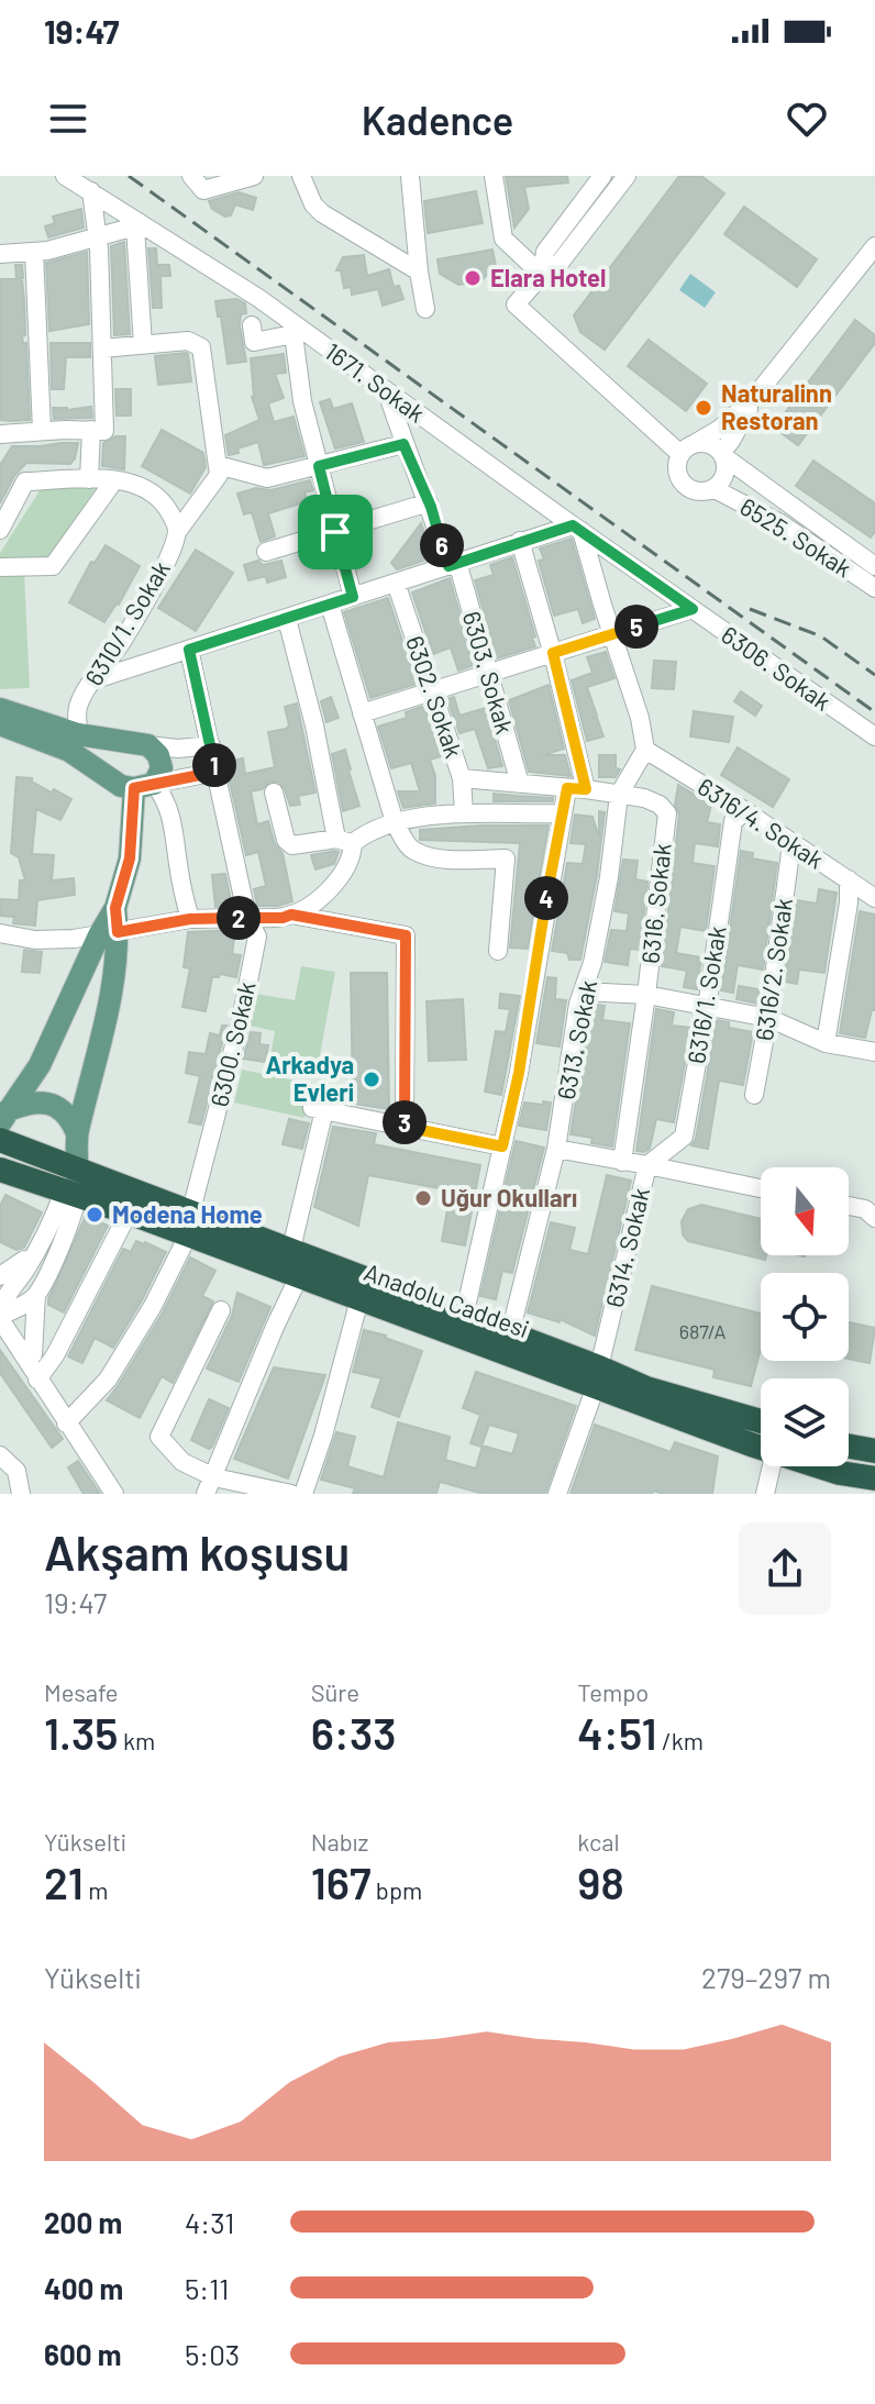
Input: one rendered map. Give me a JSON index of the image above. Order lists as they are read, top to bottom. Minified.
{"streets":{"highway":["Anadolu Caddesi"],"street":["1671. Sokak","6525. Sokak","6310/1. Sokak","6306. Sokak","6303. Sokak","6302. Sokak","6316/4. Sokak","6316. Sokak","6316/2. Sokak","6316/1. Sokak","6313. Sokak","6300. Sokak","6314. Sokak"]},"crossings":[["1671. Sokak","6306. Sokak"],["1671. Sokak","6303. Sokak"],["6316/4. Sokak","6316/2. Sokak"],["6316/4. Sokak","6316/1. Sokak"],["6316/4. Sokak","6313. Sokak"],["6316. Sokak","6313. Sokak"],["6316/1. Sokak","6314. Sokak"],["6313. Sokak","6314. Sokak"],["6313. Sokak","Anadolu Caddesi"],["6300. Sokak","Anadolu Caddesi"],["6314. Sokak","Anadolu Caddesi"]],"places":["Elara Hotel","Naturalinn Restoran","Arkadya Evleri","Uğur Okulları","Modena Home"],"house_numbers":["687/A"],"north":"bottom","page":{"status":"19:47","header":"Kadence","pins":["6","5","1","4","2","3"],"heading":["Akşam koşusu","19:47"],"stats":[["Mesafe","1.35 km"],["Süre","6:33"],["Tempo","4:51 /km"],["Yükselti","21 m"],["Nabız","167 bpm"],["kcal","98"]],"chart":["Yükselti","279–297 m"],"list":[{"name":"200 m","note":"4:31"},{"name":"400 m","note":"5:11"},{"name":"600 m","note":"5:03"}]}}
